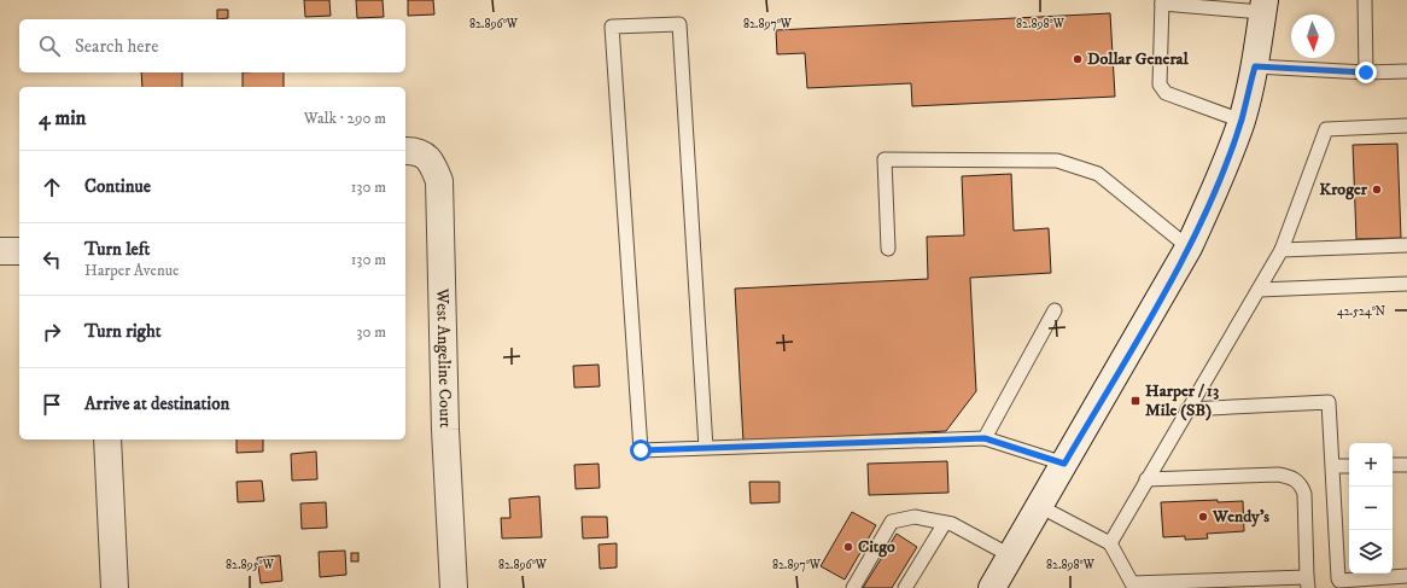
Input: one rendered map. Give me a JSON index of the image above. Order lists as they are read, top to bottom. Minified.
{"streets":{"main road":["West Angeline Court"]},"places":{"other":["Dollar General","Kroger","Wendy's","Citgo"],"transit":["Harper / 13 Mile (SB)"]},"north":"bottom","page":{"search":"Search here","heading":["4 min","Walk · 290 m"],"list":[["Continue","130 m"],["Turn left","Harper Avenue","130 m"],["Turn right","30 m"],"Arrive at destination"],"map_buttons":["+","−"]},"coordinates":["82.896°W","82.897°W","82.898°W","42.524°N","82.895°W"]}
